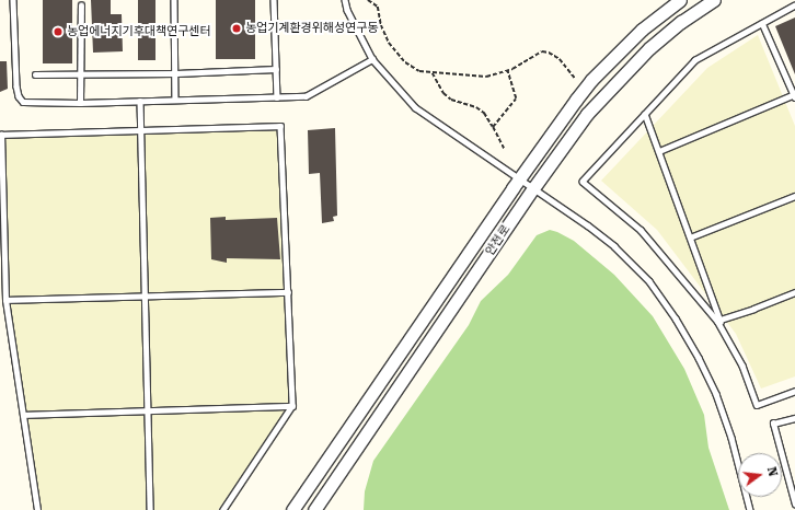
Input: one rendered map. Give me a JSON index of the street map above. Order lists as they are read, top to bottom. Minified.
{"streets":{"street":["안전로"]},"places":["농업기계환경위해성연구동","농업에너지기후대책연구센터"],"north":"right"}
